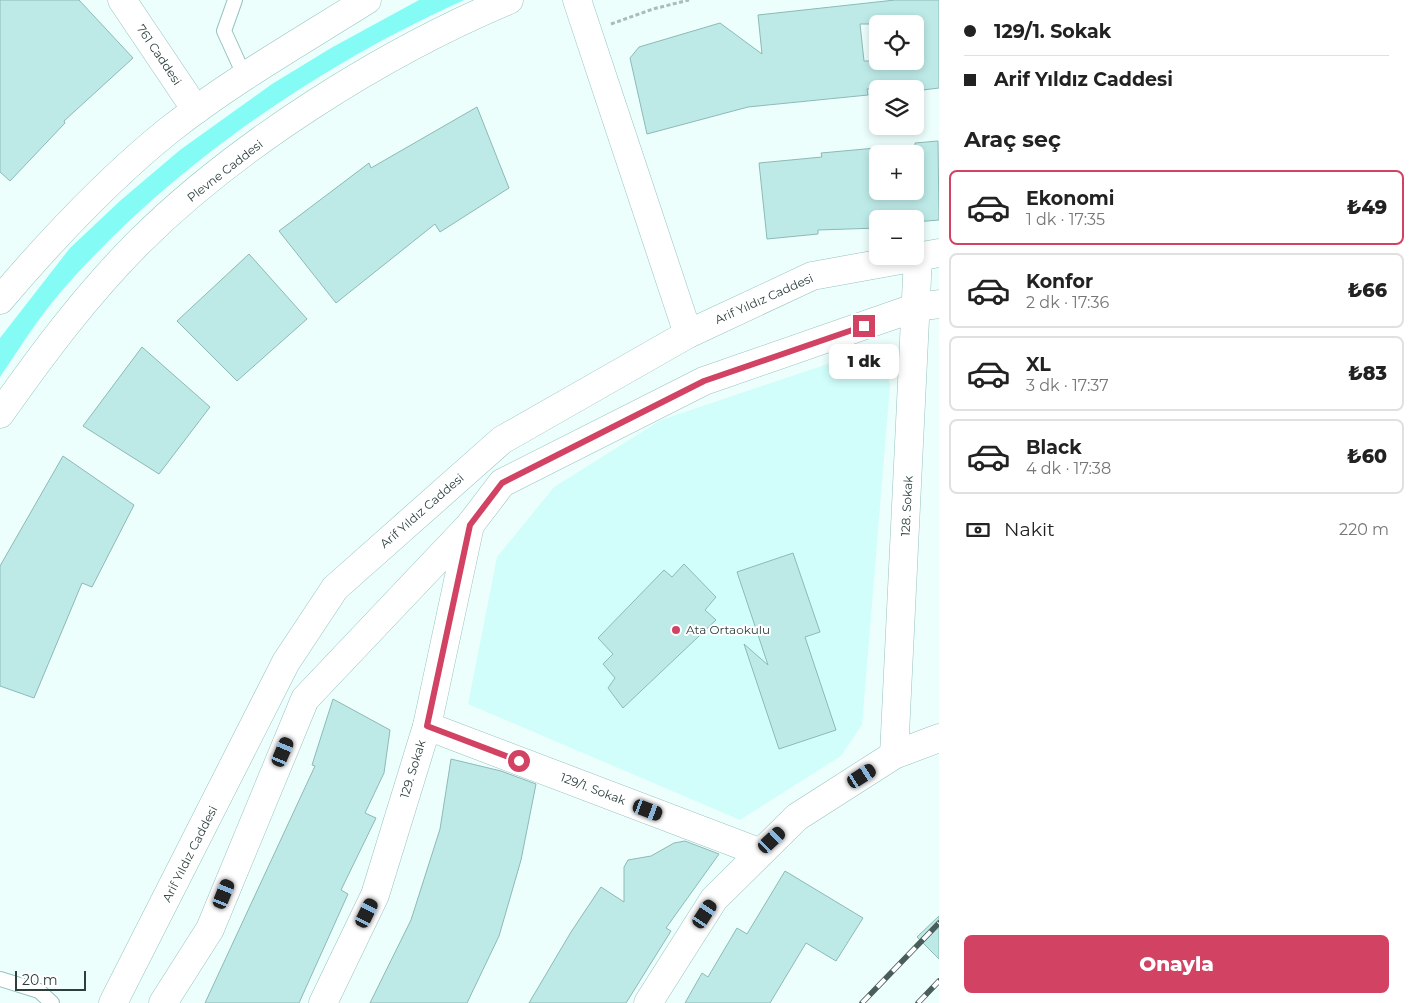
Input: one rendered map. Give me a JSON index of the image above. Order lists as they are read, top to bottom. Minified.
{"streets":{"main road":["761 Caddesi","Plevne Caddesi","Arif Yıldız Caddesi","128. Sokak","129. Sokak","129/1. Sokak"]},"crossings":[["Arif Yıldız Caddesi","128. Sokak"],["129. Sokak","129/1. Sokak"]],"places":["Ata Ortaokulu"],"scale_bar":"20 m","page":{"banner":["129/1. Sokak","Arif Yıldız Caddesi"],"map_buttons":["+","−"],"heading":"Araç seç","list":[{"name":"Ekonomi","note":"1 dk · 17:35","value":"₺49"},{"name":"Konfor","note":"2 dk · 17:36","value":"₺66"},{"name":"XL","note":"3 dk · 17:37","value":"₺83"},{"name":"Black","note":"4 dk · 17:38","value":"₺60"}],"bubble":"1 dk","pay":["Nakit","220 m"],"buttons":"Onayla","scale":"20 m"}}
